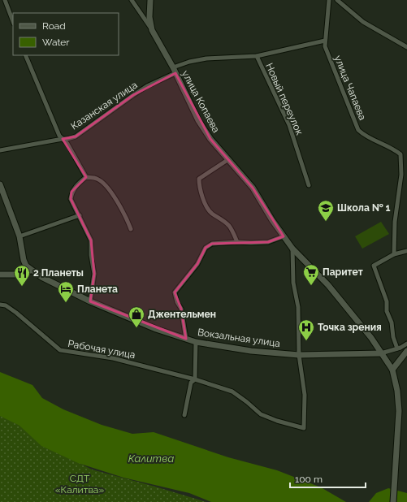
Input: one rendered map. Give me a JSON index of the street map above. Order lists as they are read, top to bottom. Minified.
{"streets":{"main road":["улица Копаева","Вокзальная улица"],"street":["улица Чапаева","Новый переулок","Казанская улица","Рабочая улица"]},"crossings":[["улица Копаева","Казанская улица"],["улица Копаева","Вокзальная улица"],["Вокзальная улица","Рабочая улица"]],"water":["Калитва"],"parks":["СДТ «Калитва»"],"places":{"school or university":["Школа № 1"],"supermarket":["Паритет"],"restaurant":["2 Планеты"],"hotel":["Планета"],"shop":["Джентельмен"],"hospital":["Точка зрения"]},"legend":["Road","Water"],"scale_bar":"100 m"}
